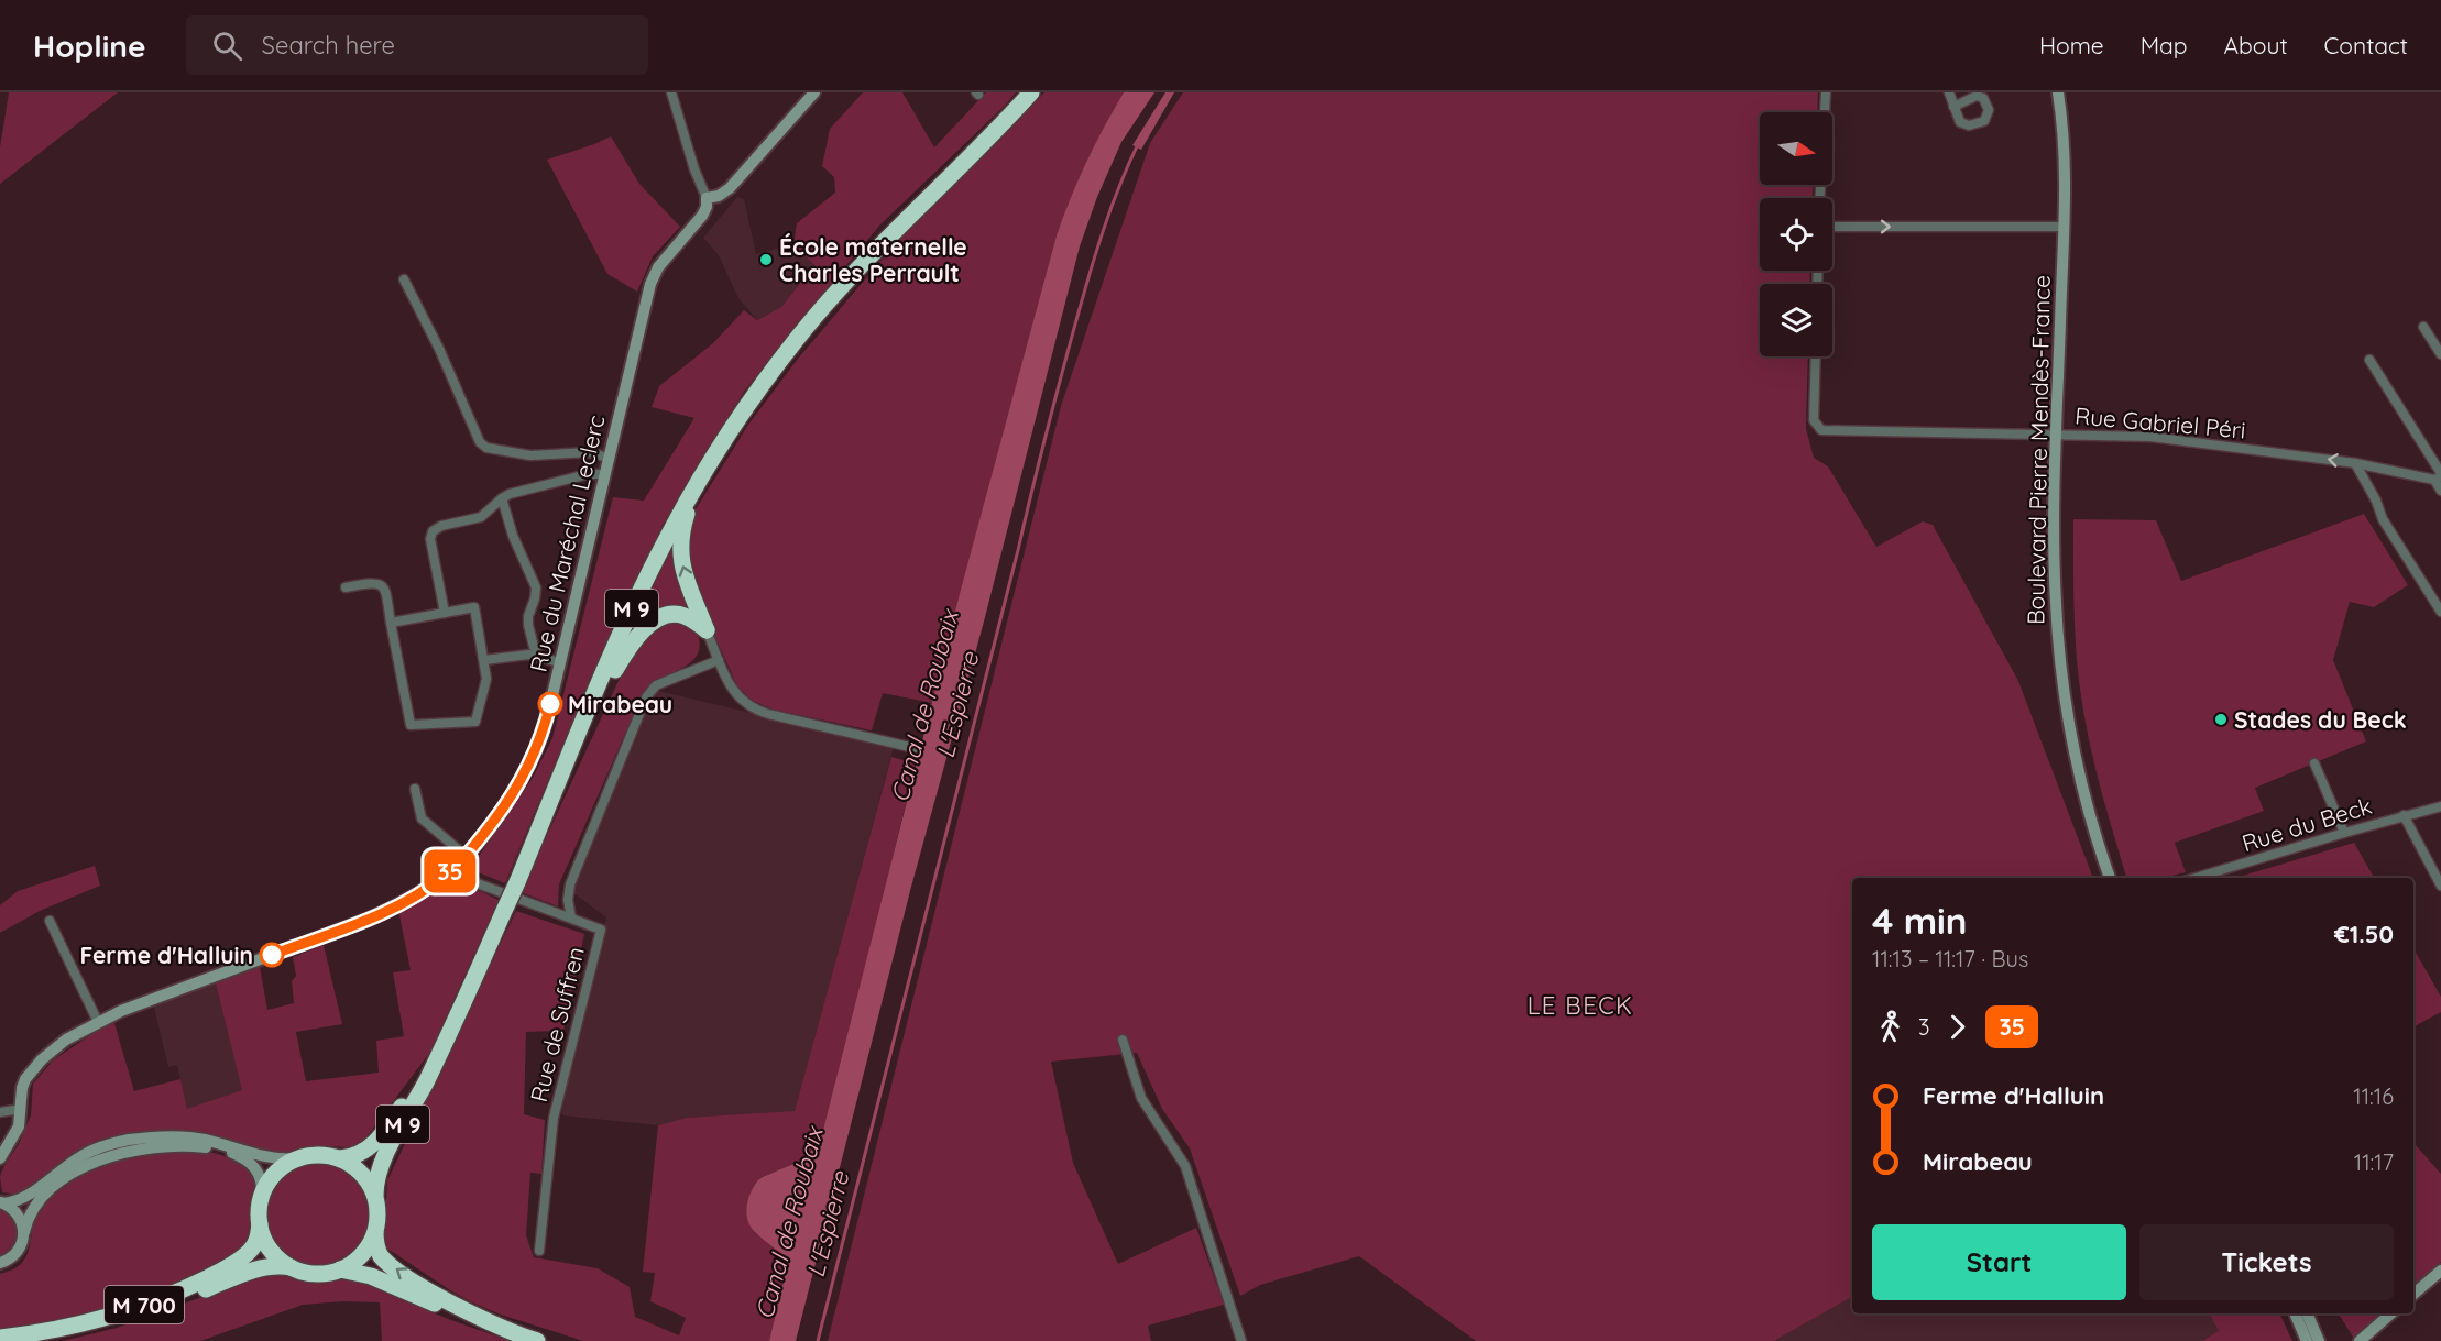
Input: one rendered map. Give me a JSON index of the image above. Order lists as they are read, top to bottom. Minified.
{"streets":{"highway":["M 9","M 700"],"street":["Rue Gabriel Péri","Boulevard Pierre Mendès-France","Rue du Maréchal Leclerc","Rue du Beck","Rue de Suffren"]},"crossings":[["Rue Gabriel Péri","Boulevard Pierre Mendès-France"],["Rue du Maréchal Leclerc","Rue de Suffren"],["M 9","M 700"]],"one_way":["Rue Gabriel Péri"],"districts":["LE BECK"],"water":["L'Espierre","Canal de Roubaix"],"places":["École maternelle Charles Perrault","Mirabeau","Stades du Beck","Ferme d'Halluin"],"lines":["bus line 35"],"north":"right","page":{"header":"Hopline","search":"Search here","nav":["Home","Map","About","Contact"],"on_map":"35","heading":["4 min","11:13 – 11:17 · Bus","€1.50"],"legs":["3","35"],"list":[{"name":"Ferme d'Halluin","value":"11:16"},{"name":"Mirabeau","value":"11:17"}],"buttons":["Start","Tickets"]}}
